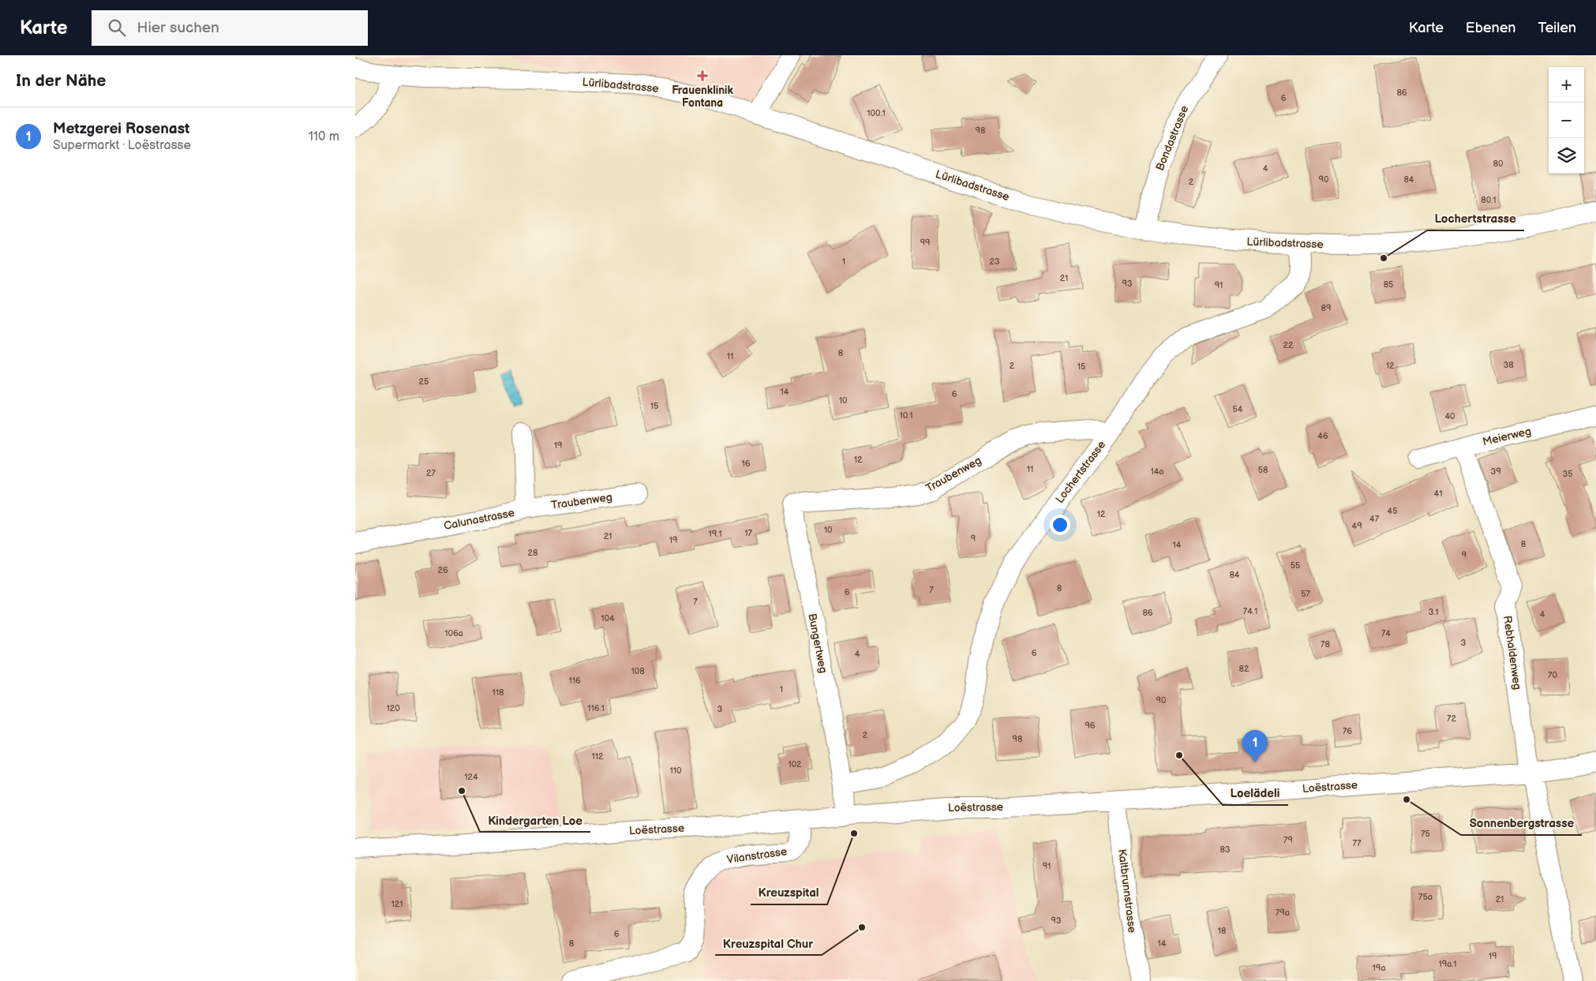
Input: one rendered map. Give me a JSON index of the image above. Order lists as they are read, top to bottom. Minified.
{"streets":{"street":["Lürlibadstrasse","Bondastrasse","Meierweg","Lochertstrasse","Traubenweg","Calunastrasse","Bungertweg","Rebhaldenweg","Loëstrasse","Vilanstrasse","Kaltbrunnstrasse"]},"crossings":[["Lürlibadstrasse","Bondastrasse"],["Lürlibadstrasse","Lochertstrasse"],["Meierweg","Rebhaldenweg"],["Lochertstrasse","Traubenweg"],["Lochertstrasse","Bungertweg"],["Traubenweg","Calunastrasse"],["Traubenweg","Bungertweg"],["Rebhaldenweg","Loëstrasse"],["Loëstrasse","Vilanstrasse"],["Loëstrasse","Kaltbrunnstrasse"]],"places":{"health":["Frauenklinik Fontana"],"other":["Lochertstrasse","Loelädeli","Kindergarten Loe","Sonnenbergstrasse","Kreuzspital","Kreuzspital Chur"]},"house_numbers":["86","6","100.1","98","80","4","90","84","2","80.1","99","1","23","21","93","85","91","89","22","8","11","38","2","12","15","25","14","6","10","15","54","10.1","40","46","19","12","16","11","58","14a","39","27","35","41","45","12","47","49","10","17","19.1","21","9","19","8","14","28","9","55","26","84","8","7","6","57","7","74.1","3.1","86","4","104","106a","74","3","78","6","4","82","108","70","116","1","118","90","120","116.1","3","72","96","76","2","98","112","102","110","124","75","79","77","83","91","75a","21","121","79a","93","18","6","8","14","19","19a.1","19a"],"page":{"header":"Karte","search":"Hier suchen","nav":["Karte","Ebenen","Teilen"],"heading":"In der Nähe","map_buttons":["+","−"],"list":[{"mark":"1","name":"Metzgerei Rosenast","note":"Supermarkt · Loëstrasse","value":"110 m"}],"pins":"1"}}
